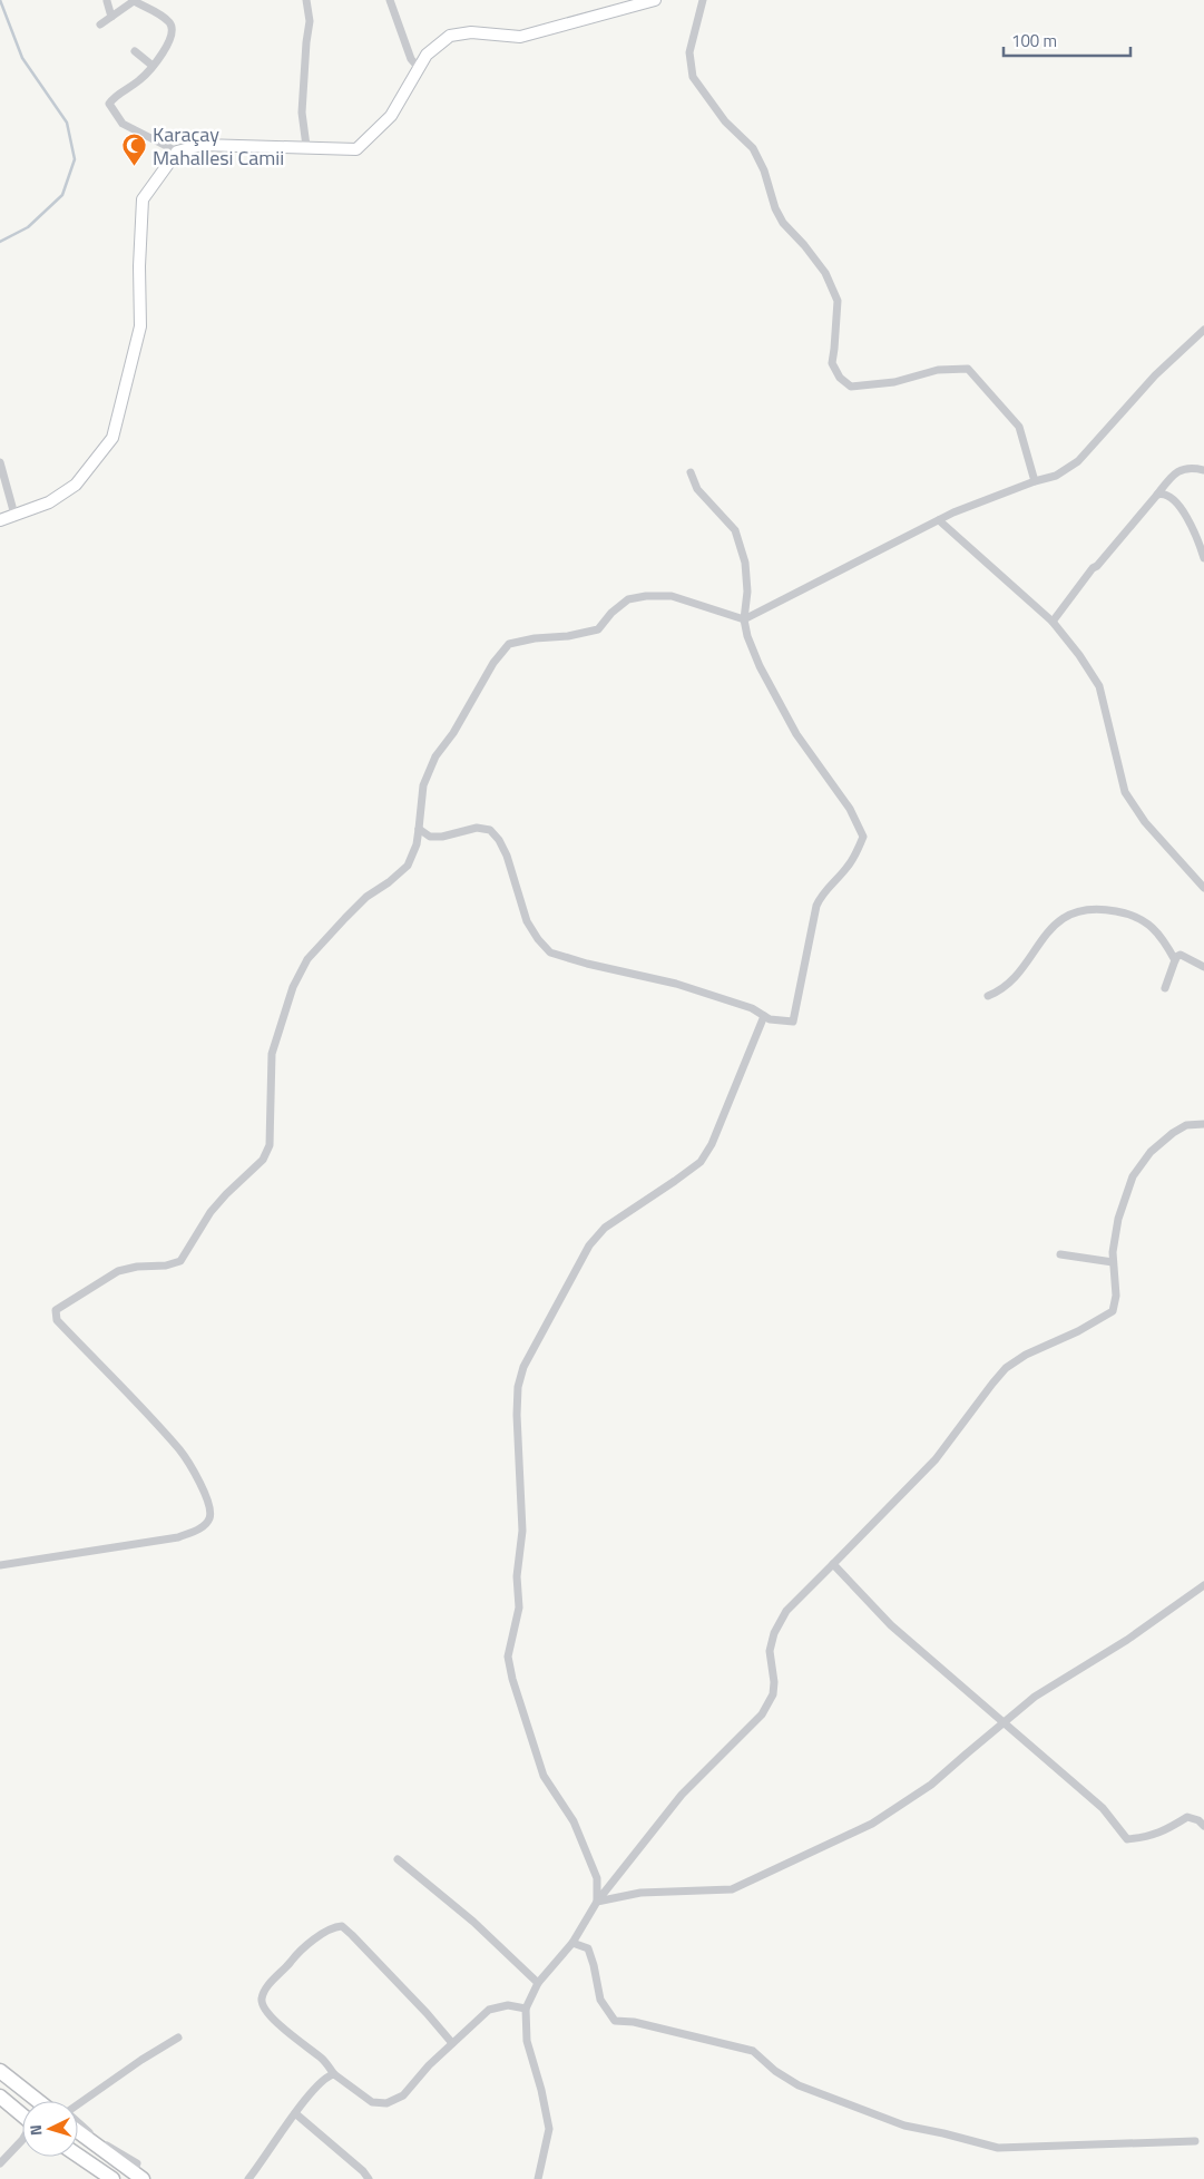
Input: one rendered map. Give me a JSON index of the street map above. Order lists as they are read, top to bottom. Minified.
{"places":{"mosque":["Karaçay Mahallesi Camii"]},"scale_bar":"100 m","north":"left"}
